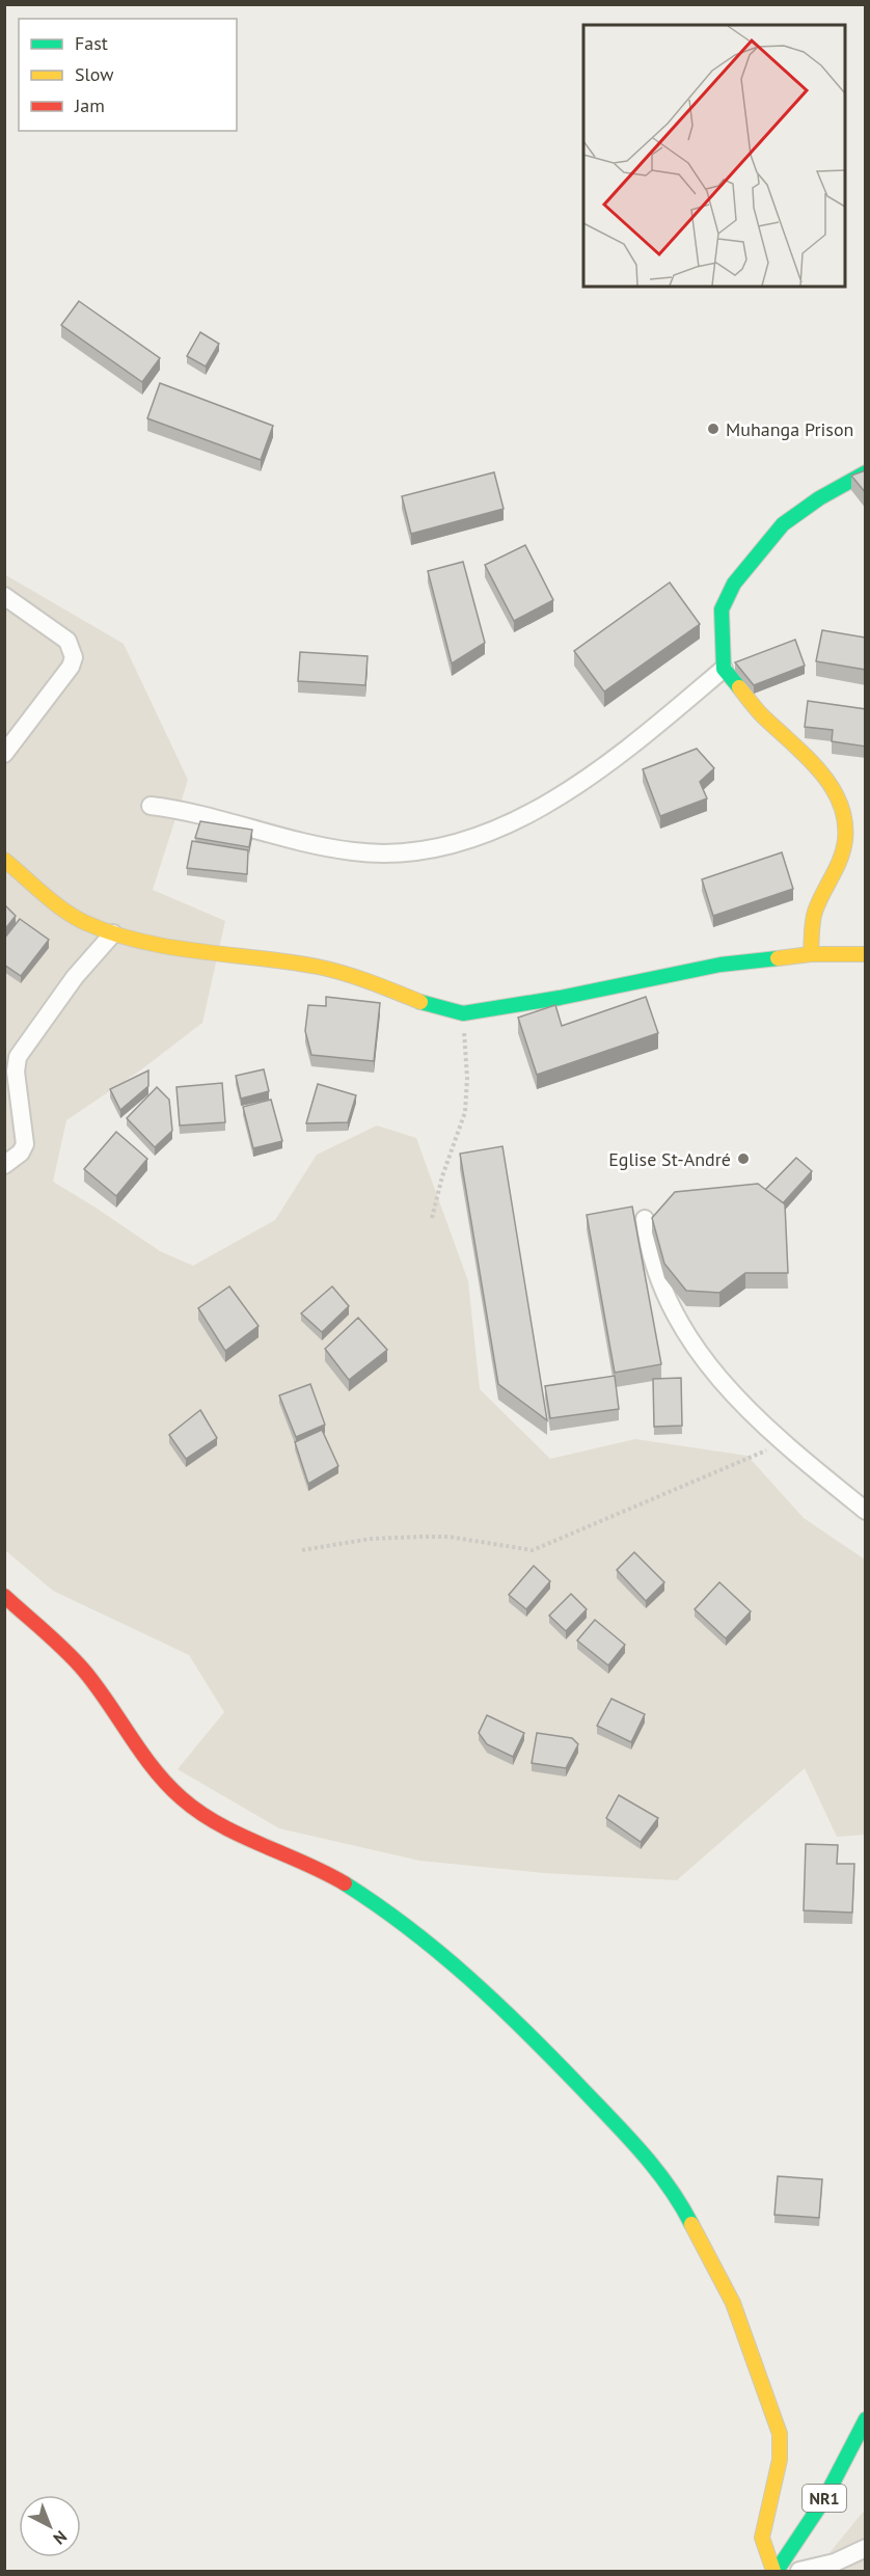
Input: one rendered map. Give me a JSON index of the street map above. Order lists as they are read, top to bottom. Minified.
{"streets":{"main road":["NR1"]},"places":["Muhanga Prison","Eglise St-André"],"legend":["Fast","Slow","Jam"],"north":"bottom right"}
